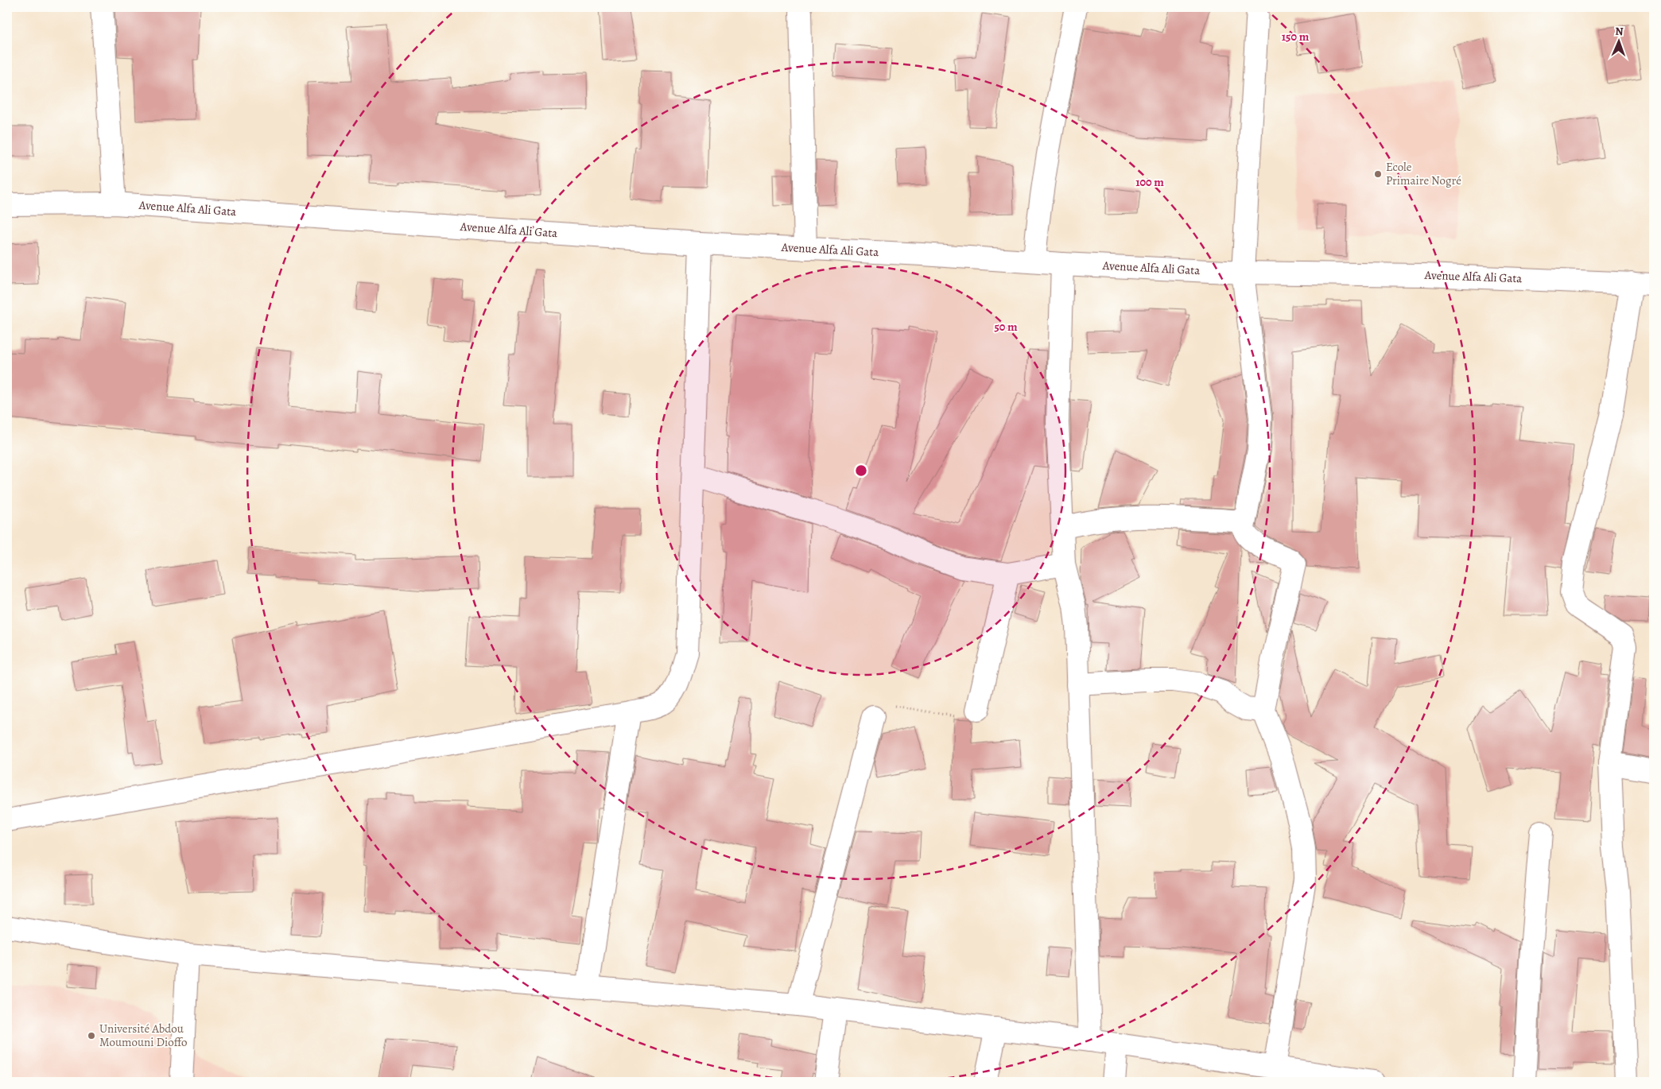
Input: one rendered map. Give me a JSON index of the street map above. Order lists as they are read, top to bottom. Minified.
{"streets":{"street":["Avenue Alfa Ali Gata"]},"places":["Ecole Primaire Nogré","Université Abdou Moumouni Dioffo"],"north":"top","rings":["150 m","100 m","50 m"]}
